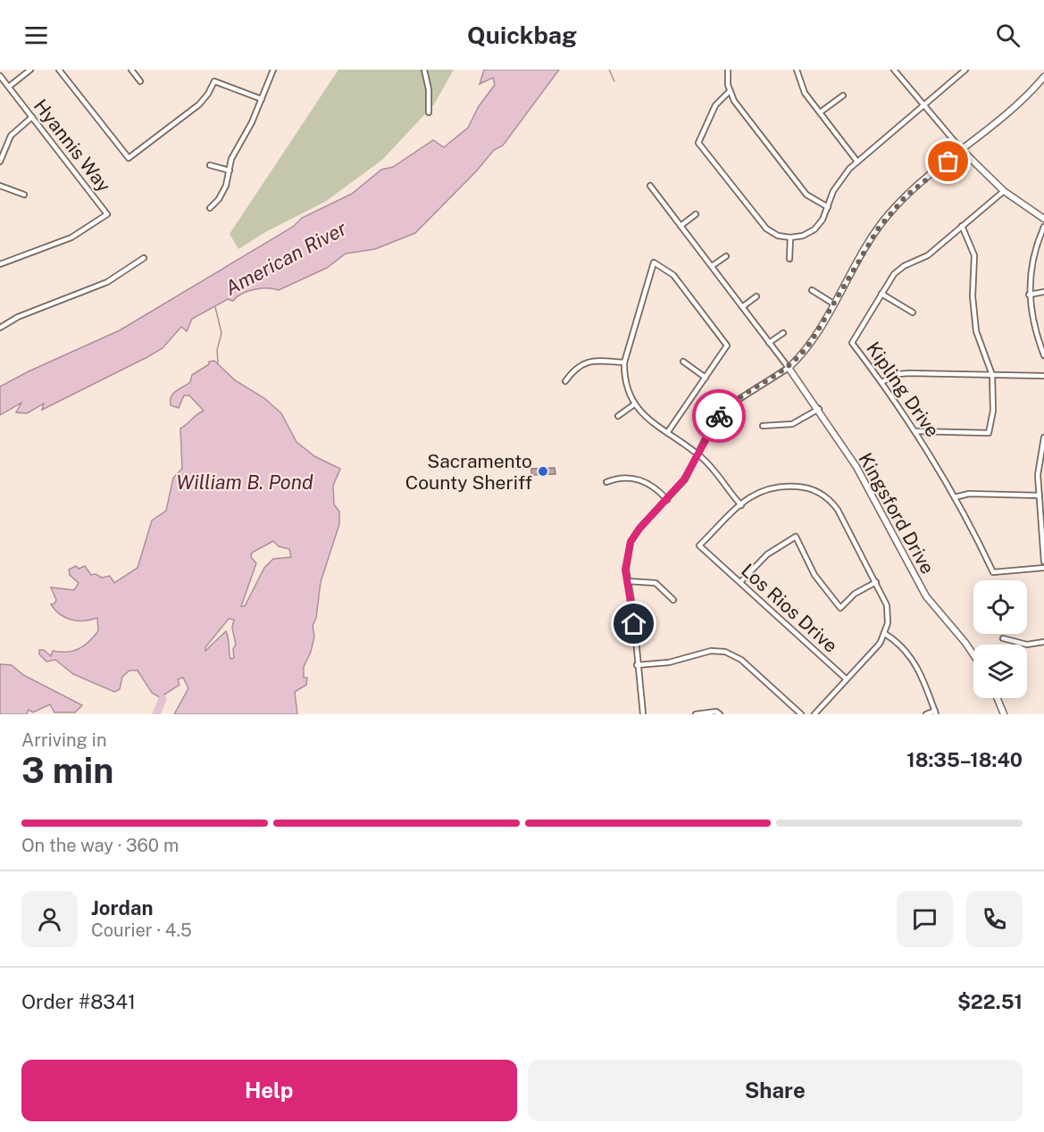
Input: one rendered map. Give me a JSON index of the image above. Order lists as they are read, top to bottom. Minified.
{"streets":{"street":["Hyannis Way","Kipling Drive","Kingsford Drive","Los Rios Drive"]},"water":["American River","William B. Pond"],"places":["Sacramento County Sheriff"],"page":{"header":"Quickbag","heading":["3 min","Arriving in","18:35–18:40"],"panel":["Jordan","Courier · 4.5","Order #8341","$22.51"],"bar":"On the way · 360 m","buttons":["Help","Share"]}}
